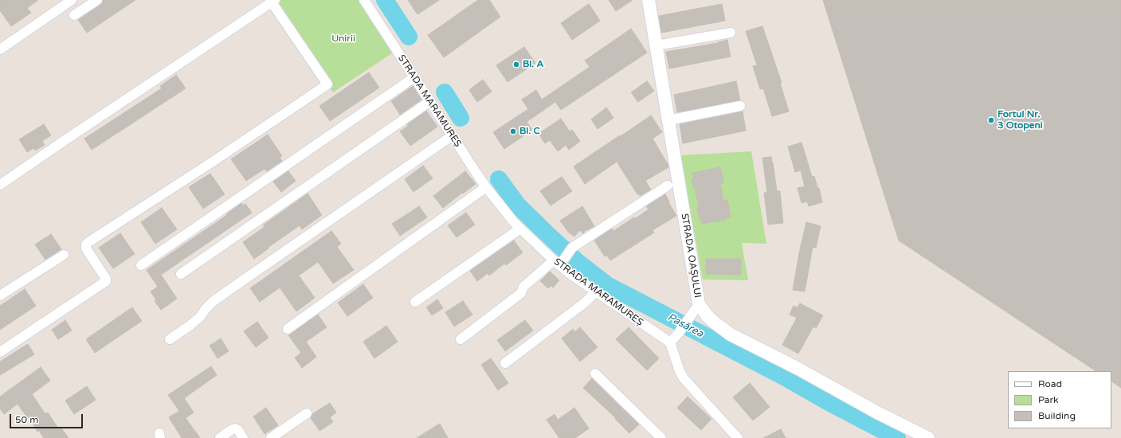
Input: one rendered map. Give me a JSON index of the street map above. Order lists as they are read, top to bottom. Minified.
{"streets":{"street":["STRADA MARAMUREȘ","STRADA OAȘULUI"]},"water":["Pasărea"],"parks":["Unirii"],"places":["Bl. A","Fortul Nr. 3 Otopeni","Bl. C"],"legend":["Road","Park","Building"],"scale_bar":"50 m"}
